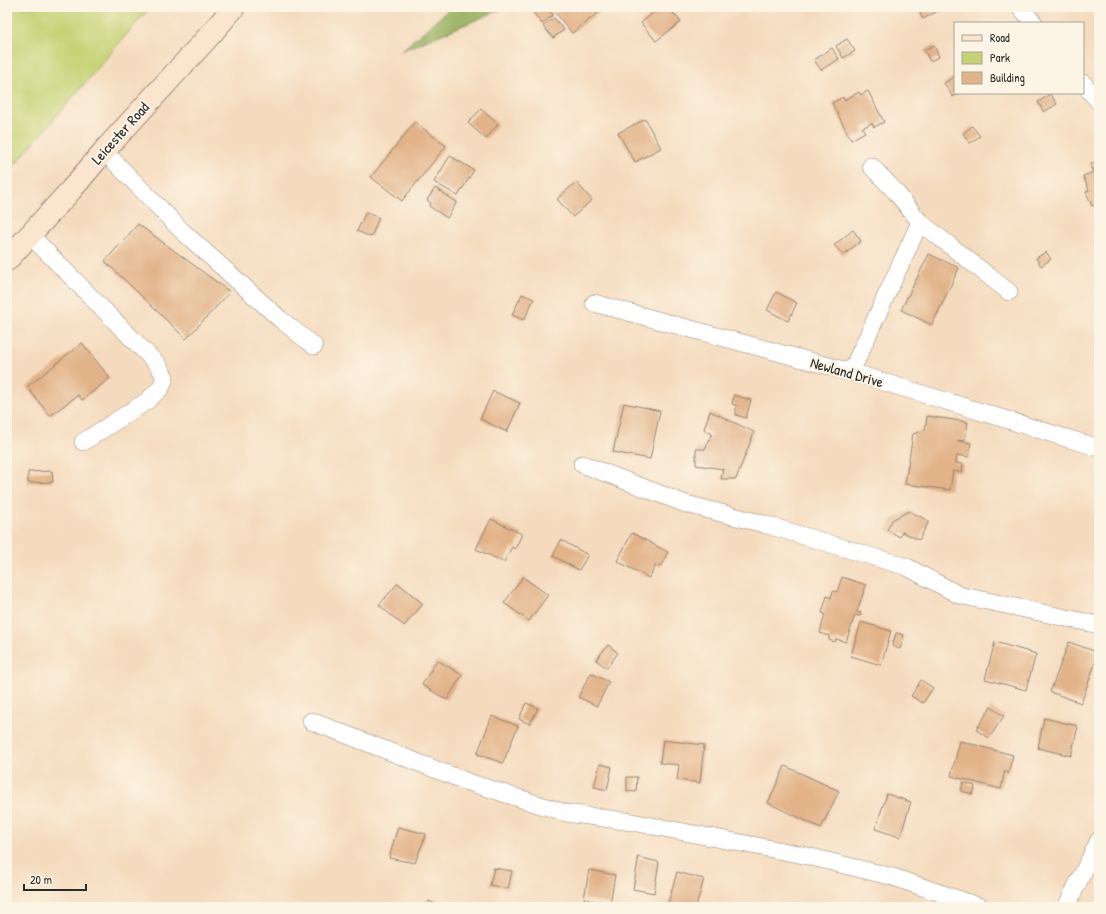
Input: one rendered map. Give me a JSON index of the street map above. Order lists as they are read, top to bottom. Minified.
{"streets":{"street":["Leicester Road","Newland Drive"]},"legend":["Road","Park","Building"],"scale_bar":"20 m"}
